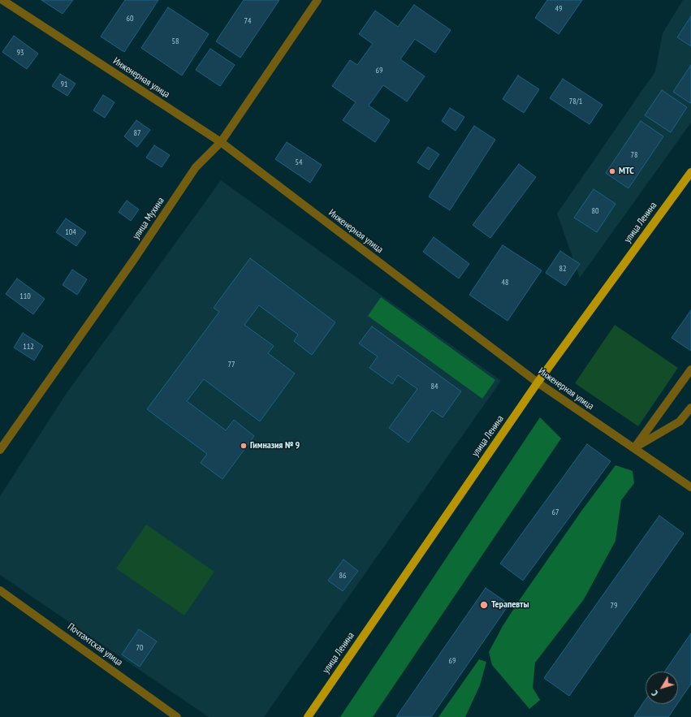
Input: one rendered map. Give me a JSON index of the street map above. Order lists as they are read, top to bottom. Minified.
{"streets":{"main road":["улица Ленина"],"street":["Инженерная улица","улица Мухина","Почтамтская улица"]},"crossings":[["Инженерная улица","улица Мухина"],["Инженерная улица","улица Ленина"]],"places":["МТС","Гимназия № 9","Терапевты"],"house_numbers":["49","60","74","58","93","69","91","78/1","87","78","54","80","104","82","48","110","112","77","84","67","86","79","70","69"],"north":"bottom left"}
